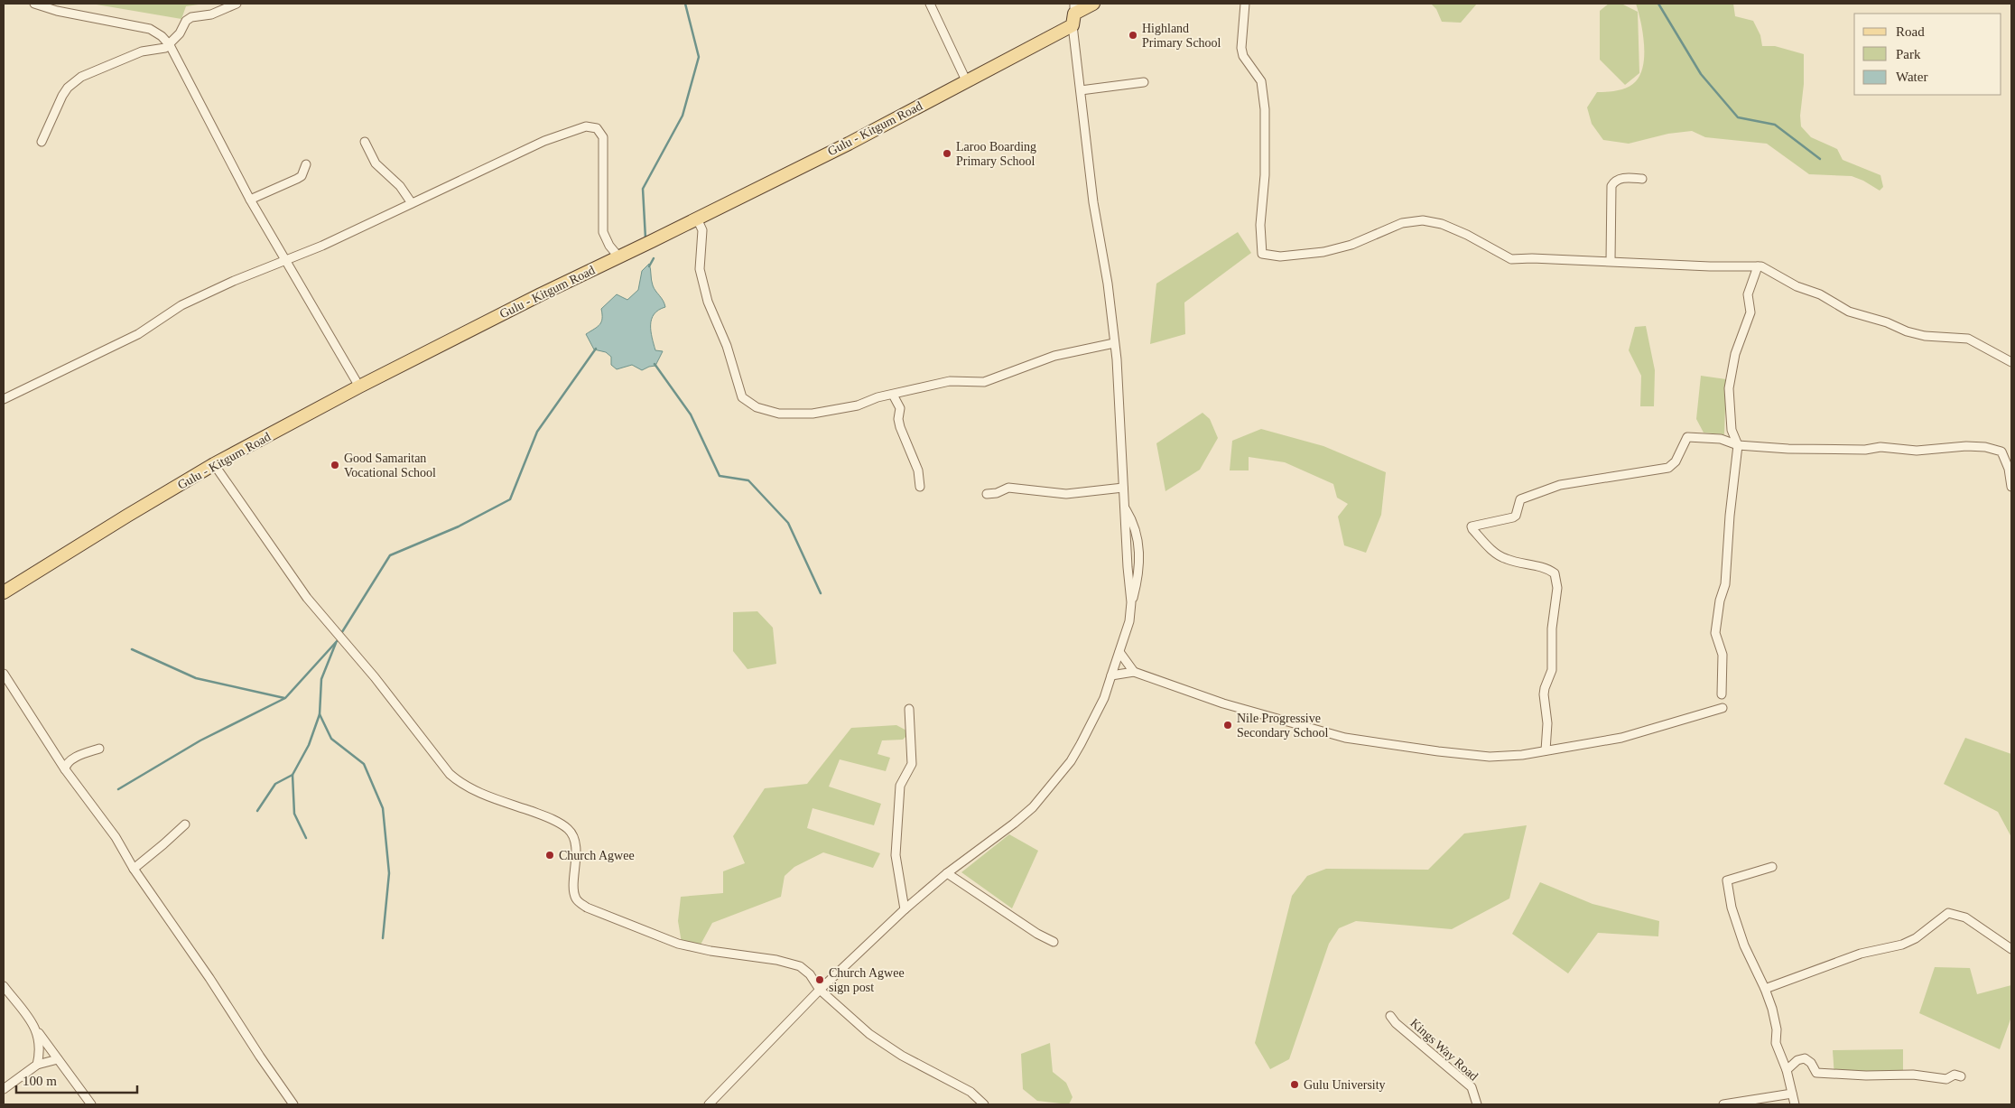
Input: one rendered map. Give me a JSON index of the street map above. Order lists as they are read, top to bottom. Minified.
{"streets":{"main road":["Gulu - Kitgum Road"],"street":["Kings Way Road"]},"places":["Highland Primary School","Laroo Boarding Primary School","Good Samaritan Vocational School","Nile Progressive Secondary School","Church Agwee","Church Agwee sign post","Gulu University"],"legend":["Road","Park","Water"],"scale_bar":"100 m"}
